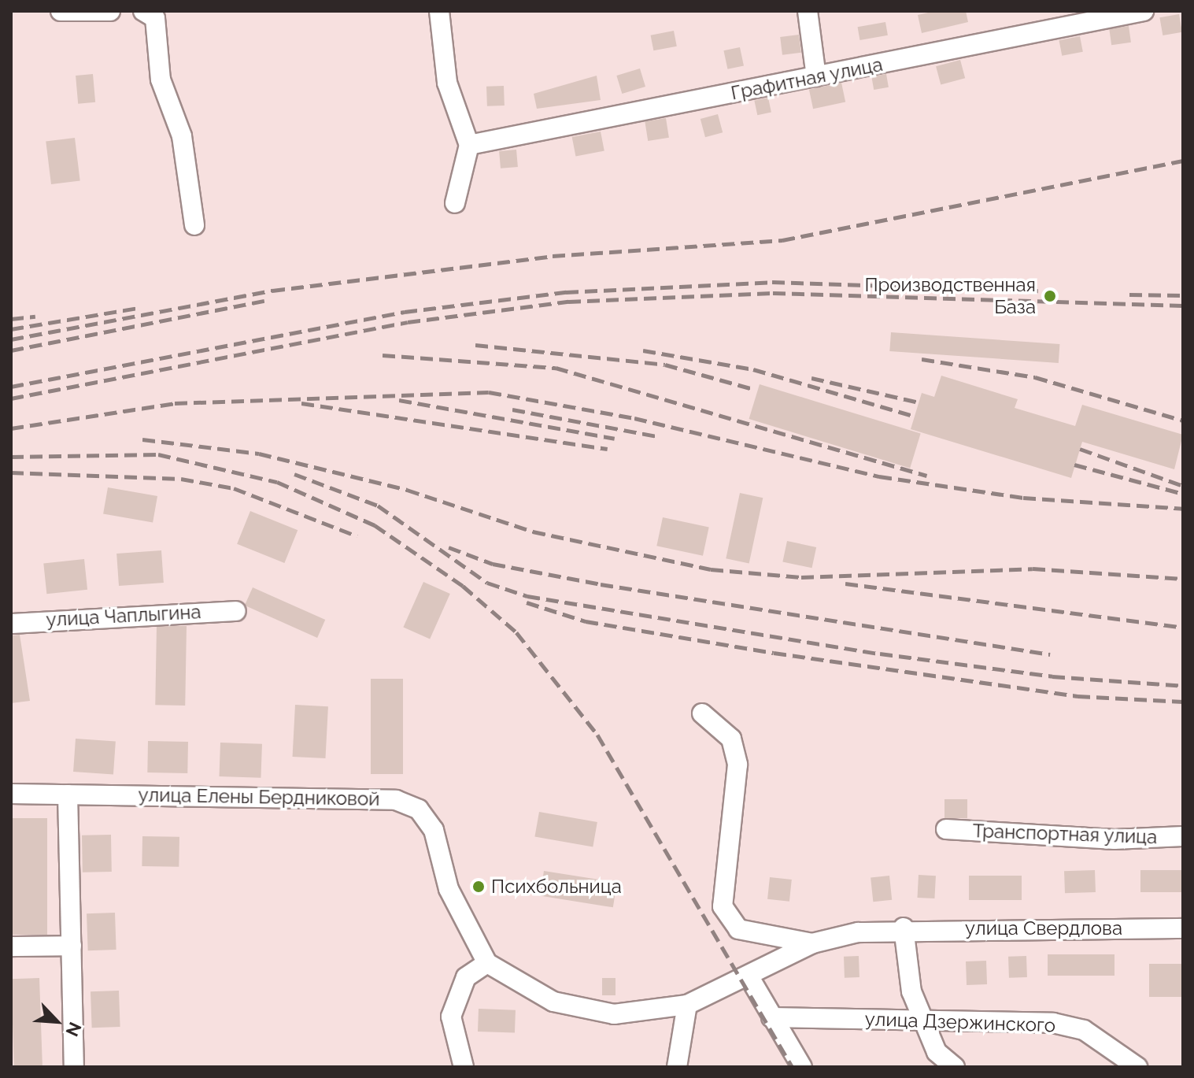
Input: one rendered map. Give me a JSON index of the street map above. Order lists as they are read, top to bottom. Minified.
{"streets":{"street":["Графитная улица","улица Чаплыгина","улица Елены Бердниковой","Транспортная улица","улица Свердлова","улица Дзержинского"]},"places":["Производственная База","Психбольница"],"north":"bottom right"}
